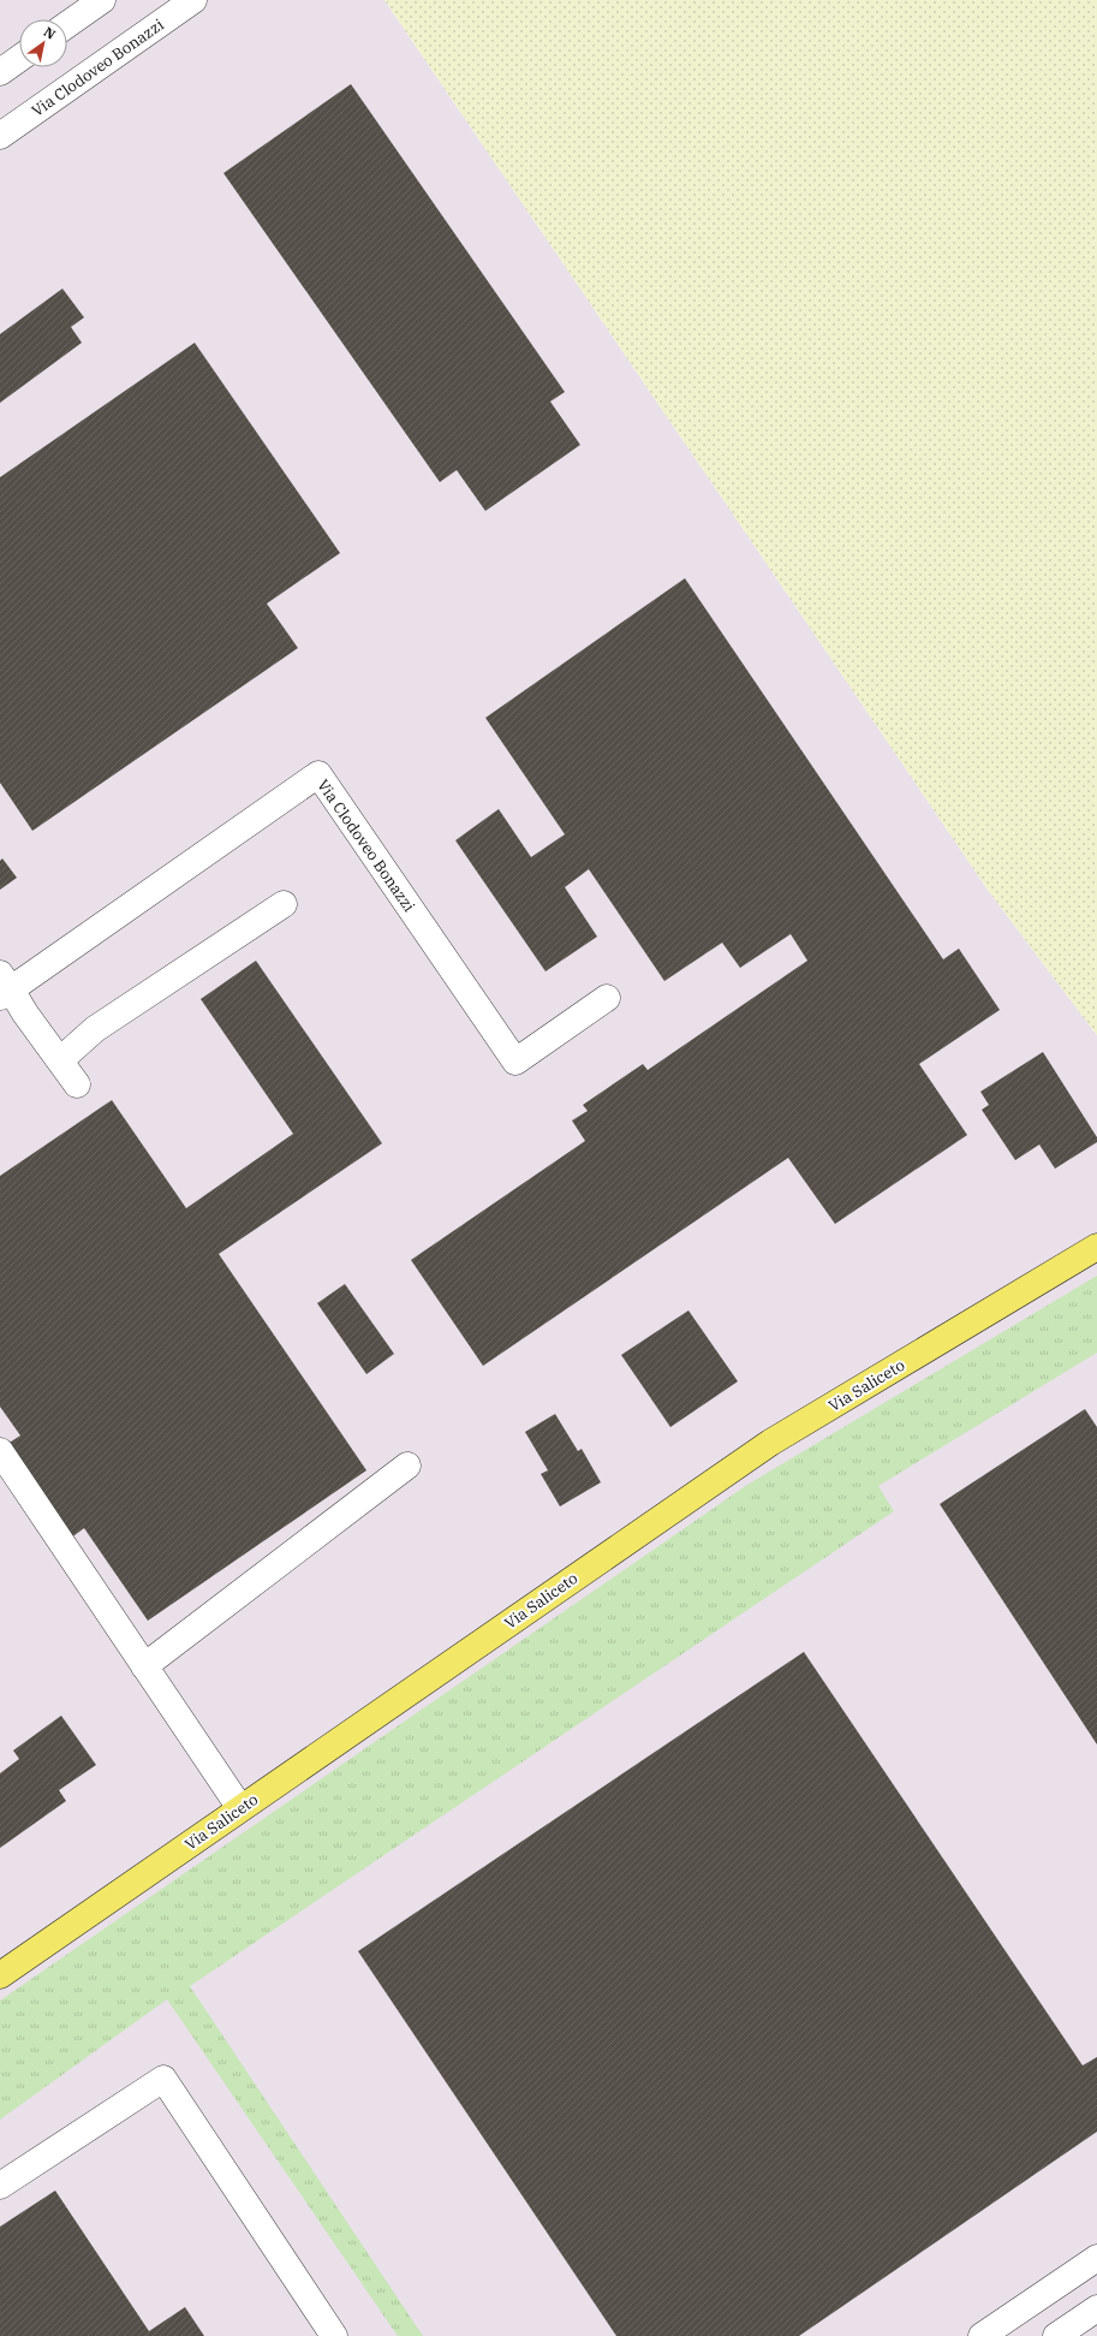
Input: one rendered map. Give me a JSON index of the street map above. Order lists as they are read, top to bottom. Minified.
{"streets":{"main road":["Via Saliceto"],"street":["Via Clodoveo Bonazzi"]},"north":"top right"}
